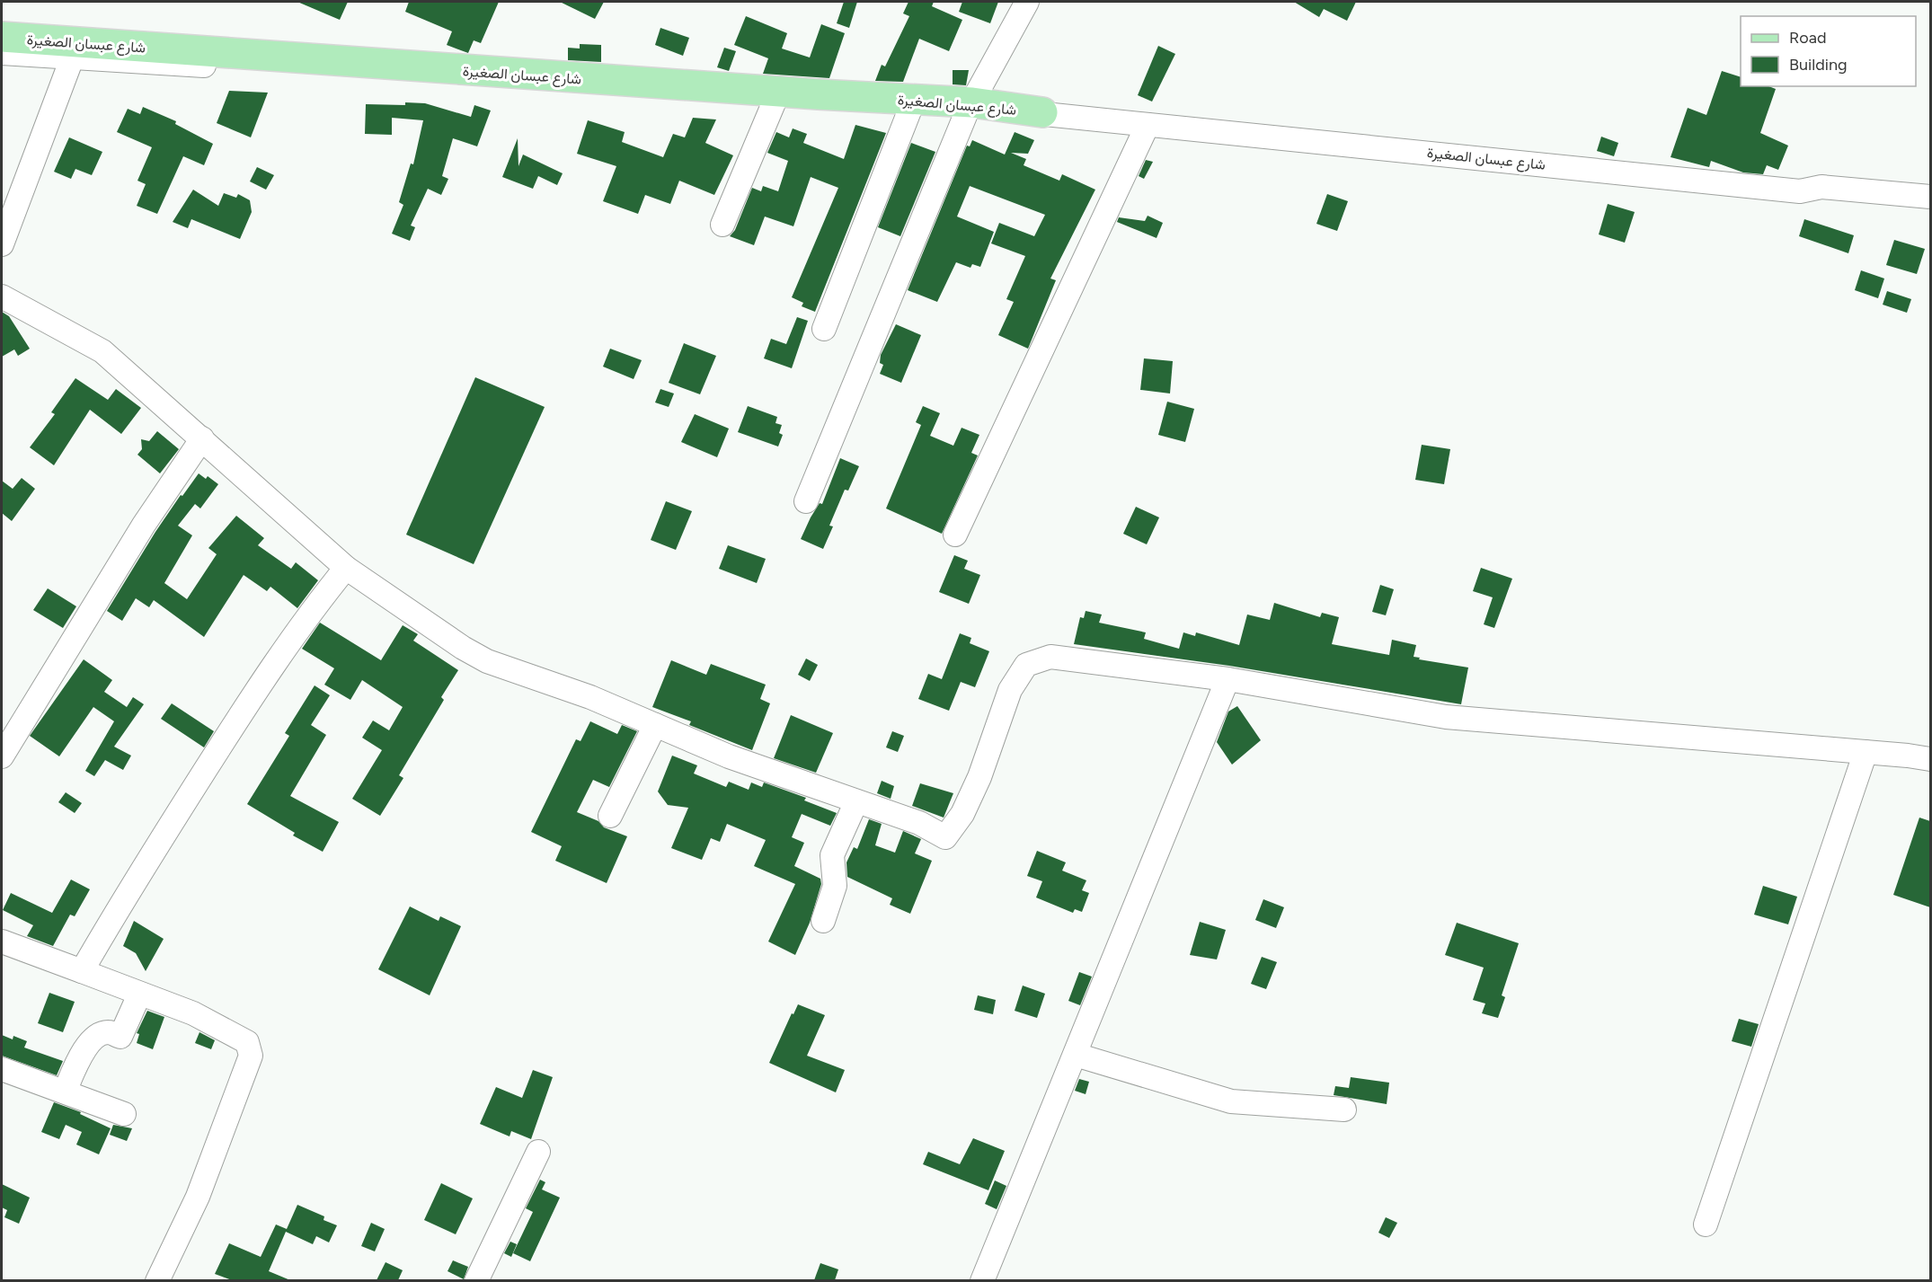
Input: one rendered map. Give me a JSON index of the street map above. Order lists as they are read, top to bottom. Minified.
{"streets":{"main road":["شارع عبسان الصغيرة"]},"legend":["Road","Building"]}
